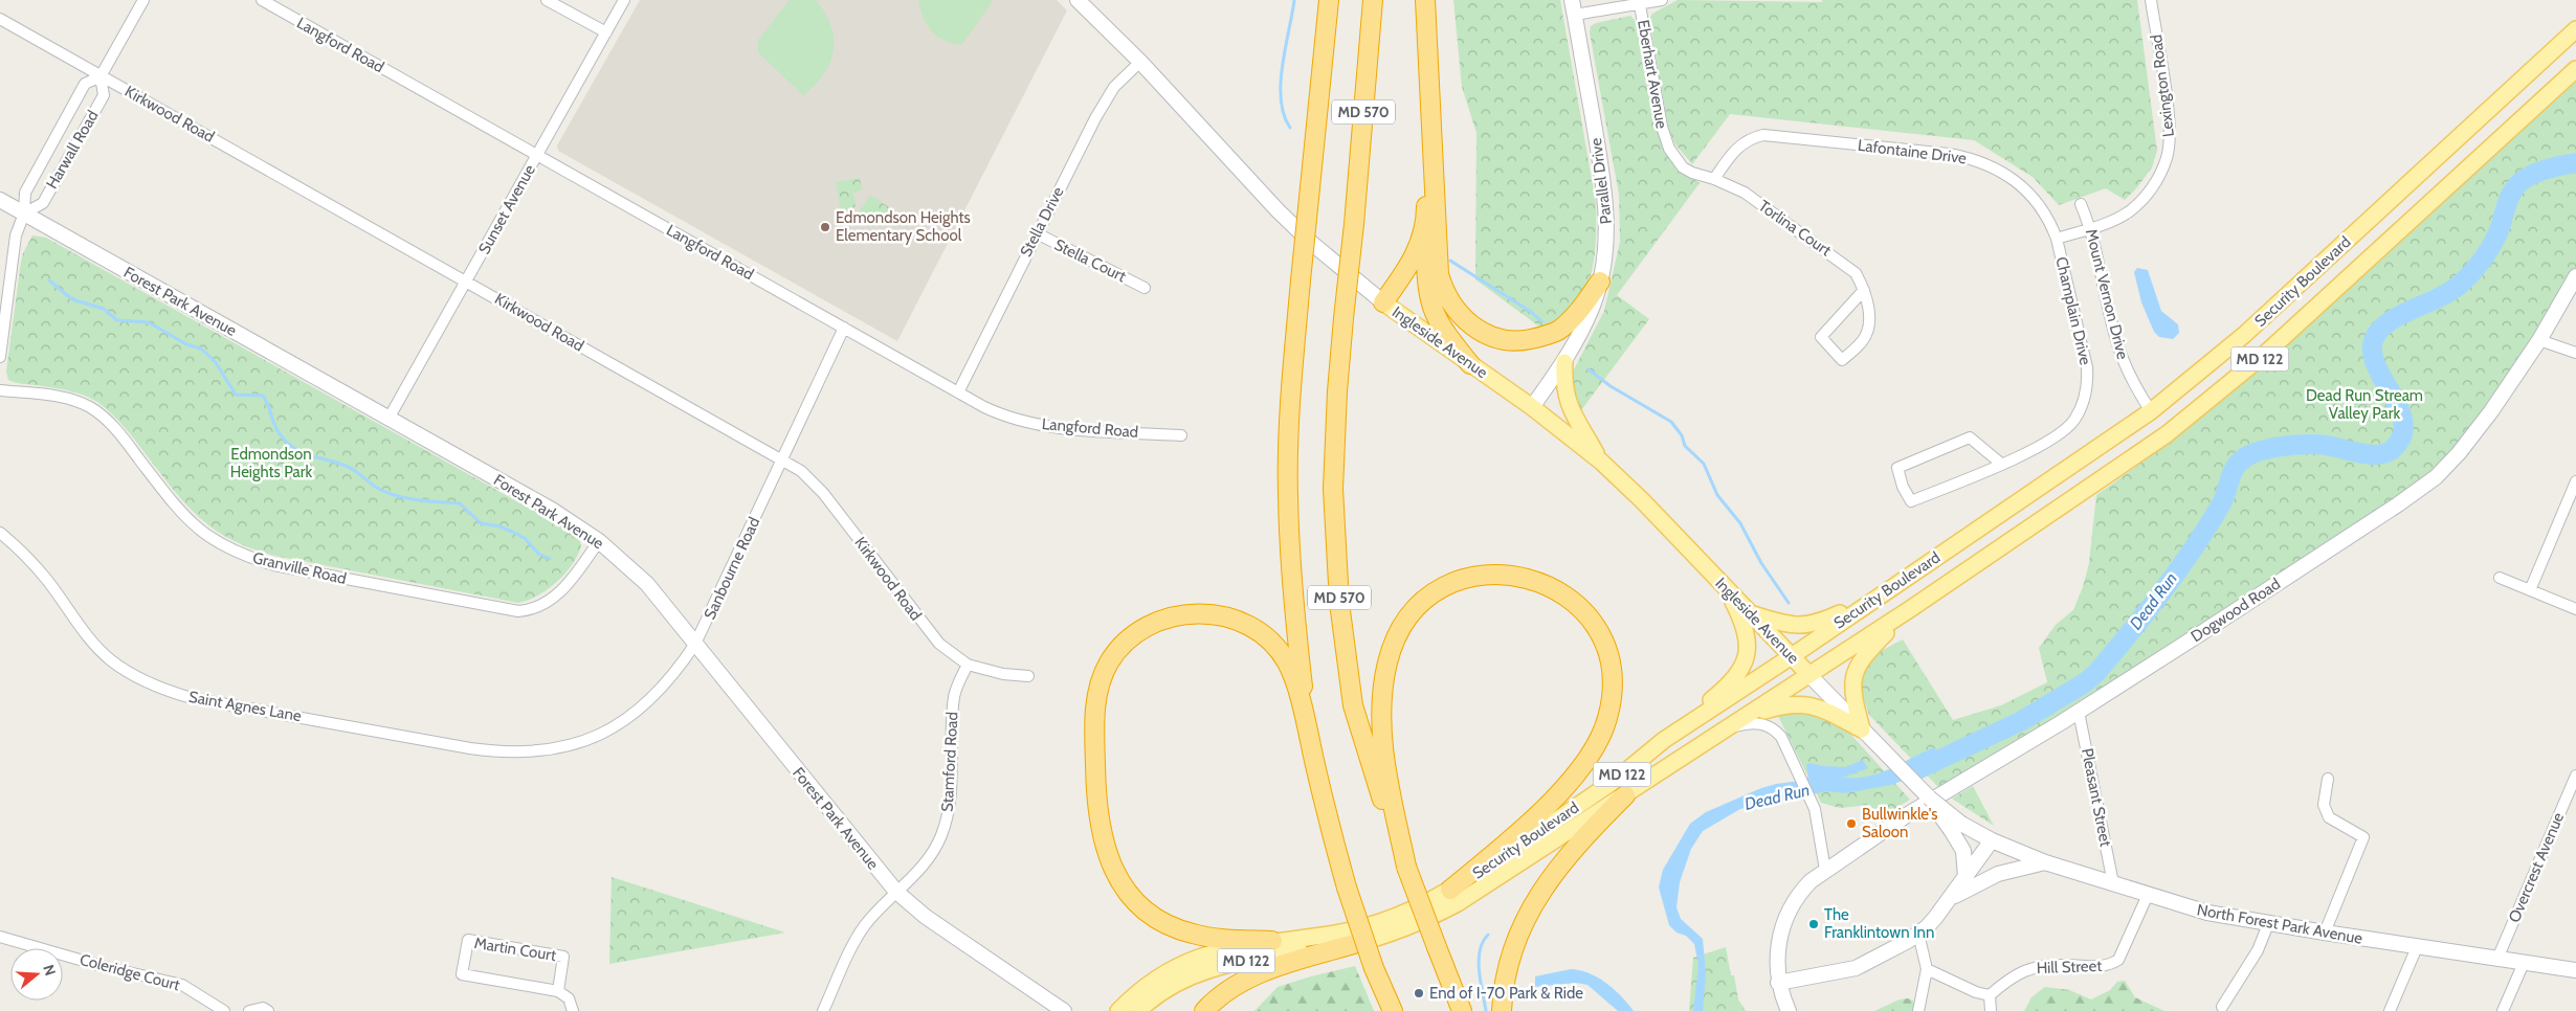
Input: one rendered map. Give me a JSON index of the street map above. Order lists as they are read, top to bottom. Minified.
{"streets":{"highway":["MD 570"],"main road":["Security Boulevard","Ingleside Avenue","MD 122"],"street":["Langford Road","Eberhart Avenue","Lexington Road","Kirkwood Road","Harwall Road","Lafontaine Drive","Parallel Drive","Sunset Avenue","Stella Drive","Torlina Court","Stella Court","Mount Vernon Drive","Forest Park Avenue","Champlain Drive","Granville Road","Sanbourne Road","Dogwood Road","Saint Agnes Lane","Stamford Road","Pleasant Street","Overcrest Avenue","North Forest Park Avenue","Martin Court","Hill Street","Coleridge Court"]},"crossings":[["Langford Road","Sunset Avenue"],["Langford Road","Stella Drive"],["Langford Road","Sanbourne Road"],["Eberhart Avenue","Lafontaine Drive"],["Eberhart Avenue","Torlina Court"],["Lexington Road","Mount Vernon Drive"],["Kirkwood Road","Harwall Road"],["Kirkwood Road","Sunset Avenue"],["Kirkwood Road","Sanbourne Road"],["Kirkwood Road","Stamford Road"],["Harwall Road","Forest Park Avenue"],["Lafontaine Drive","Torlina Court"],["Lafontaine Drive","Champlain Drive"],["Parallel Drive","Ingleside Avenue"],["Sunset Avenue","Forest Park Avenue"],["Stella Drive","Stella Court"],["Stella Drive","Ingleside Avenue"],["Security Boulevard","Mount Vernon Drive"],["Security Boulevard","Ingleside Avenue"],["Security Boulevard","North Forest Park Avenue"],["Forest Park Avenue","Granville Road"],["Forest Park Avenue","Sanbourne Road"],["Forest Park Avenue","Stamford Road"],["Ingleside Avenue","North Forest Park Avenue"],["Sanbourne Road","Saint Agnes Lane"],["Dogwood Road","Pleasant Street"],["Pleasant Street","North Forest Park Avenue"],["Overcrest Avenue","North Forest Park Avenue"],["North Forest Park Avenue","Hill Street"]],"water":["Dead Run"],"parks":["Dead Run Stream Valley Park","Edmondson Heights Park"],"places":["Edmondson Heights Elementary School","Bullwinkle's Saloon","The Franklintown Inn","End of I-70 Park & Ride"],"north":"right"}
